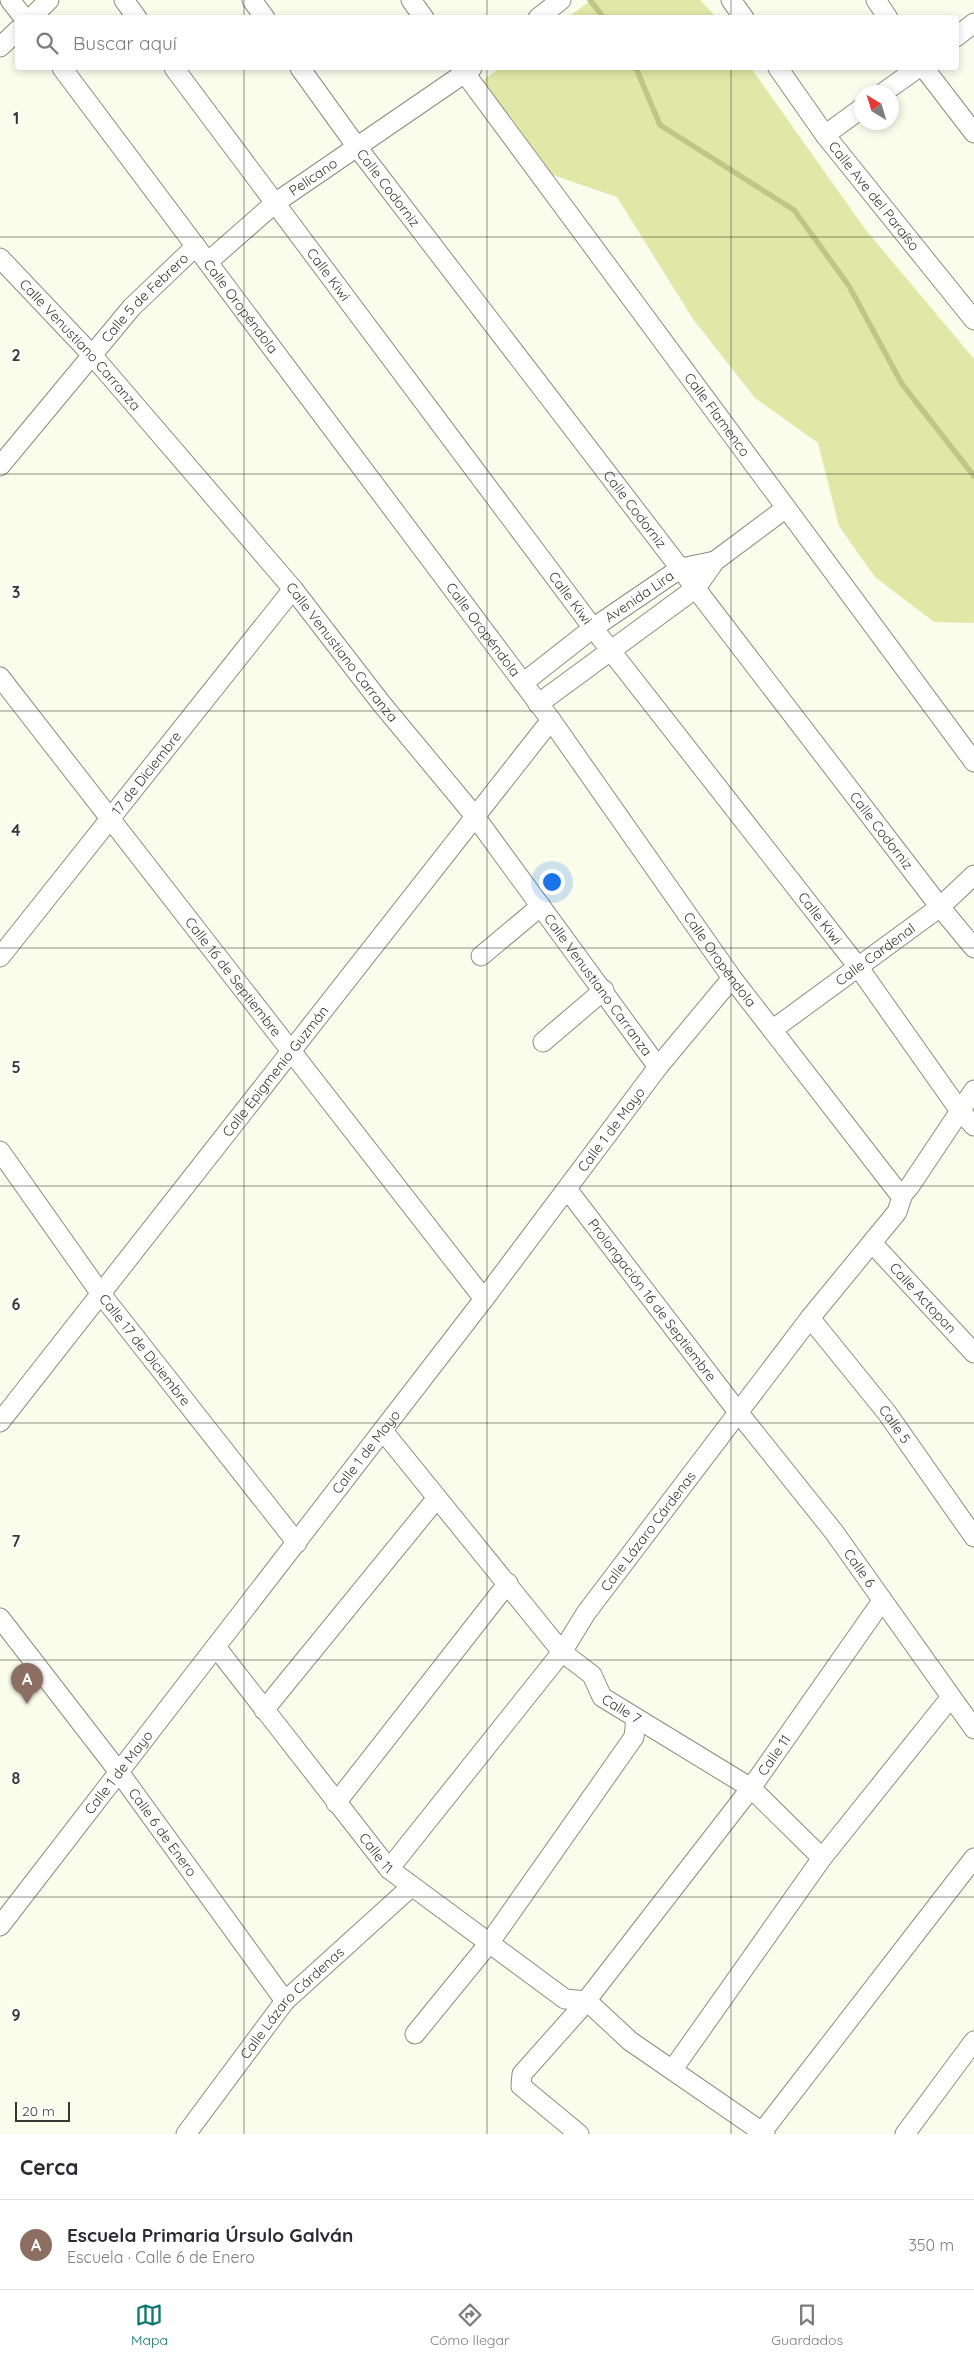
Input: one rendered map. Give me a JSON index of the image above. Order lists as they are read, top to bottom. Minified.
{"streets":{"street":["Pelícano","Calle Codorniz","Calle Ave del Paraíso","Calle Kiwi","Calle 5 de Febrero","Calle Oropéndola","Calle Venustiano Carranza","Calle Flamenco","Avenida Lira","17 de Diciembre","Calle Cardenal","Calle 16 de Septiembre","Calle Epigmenio Guzmán","Calle 1 de Mayo","Calle Actopan","Prolongación 16 de Septiembre","Calle 17 de Diciembre","Calle 5","Calle Lázaro Cárdenas","Calle 6","Calle 7","Calle 11","Calle 6 de Enero"]},"crossings":[["Pelícano","Calle Codorniz"],["Pelícano","Calle Kiwi"],["Pelícano","Calle Oropéndola"],["Calle Codorniz","Avenida Lira"],["Calle Codorniz","Calle Cardenal"],["Calle Kiwi","Avenida Lira"],["Calle Kiwi","Calle Cardenal"],["Calle 5 de Febrero","Calle Oropéndola"],["Calle 5 de Febrero","Calle Venustiano Carranza"],["Calle Oropéndola","Avenida Lira"],["Calle Oropéndola","Calle Cardenal"],["Calle Oropéndola","Calle Epigmenio Guzmán"],["Calle Oropéndola","Calle 1 de Mayo"],["Calle Oropéndola","Calle Lázaro Cárdenas"],["Calle Venustiano Carranza","17 de Diciembre"],["Calle Venustiano Carranza","Calle Epigmenio Guzmán"],["Calle Venustiano Carranza","Calle 1 de Mayo"],["Calle Flamenco","Avenida Lira"],["17 de Diciembre","Calle 16 de Septiembre"],["Calle 16 de Septiembre","Calle Epigmenio Guzmán"],["Calle 16 de Septiembre","Calle 1 de Mayo"],["Calle Epigmenio Guzmán","Calle 17 de Diciembre"],["Calle 1 de Mayo","Prolongación 16 de Septiembre"],["Calle 1 de Mayo","Calle 17 de Diciembre"],["Calle 1 de Mayo","Calle 7"],["Calle 1 de Mayo","Calle 11"],["Calle 1 de Mayo","Calle 6 de Enero"],["Calle Actopan","Calle Lázaro Cárdenas"],["Prolongación 16 de Septiembre","Calle Lázaro Cárdenas"],["Prolongación 16 de Septiembre","Calle 6"],["Calle 5","Calle Lázaro Cárdenas"],["Calle Lázaro Cárdenas","Calle 6"],["Calle Lázaro Cárdenas","Calle 7"],["Calle Lázaro Cárdenas","Calle 11"],["Calle Lázaro Cárdenas","Calle 6 de Enero"],["Calle 6","Calle 11"],["Calle 7","Calle 11"]],"scale_bar":"20 m","north":"top left","page":{"search":"Buscar aquí","pins":"A","scale":"20 m","heading":"Cerca","list":[{"mark":"A","name":"Escuela Primaria Úrsulo Galván","note":"Escuela · Calle 6 de Enero","value":"350 m"}],"nav":["Mapa","Cómo llegar","Guardados"]},"grid":{"rows":["1","2","3","4","5","6","7","8","9"]}}
